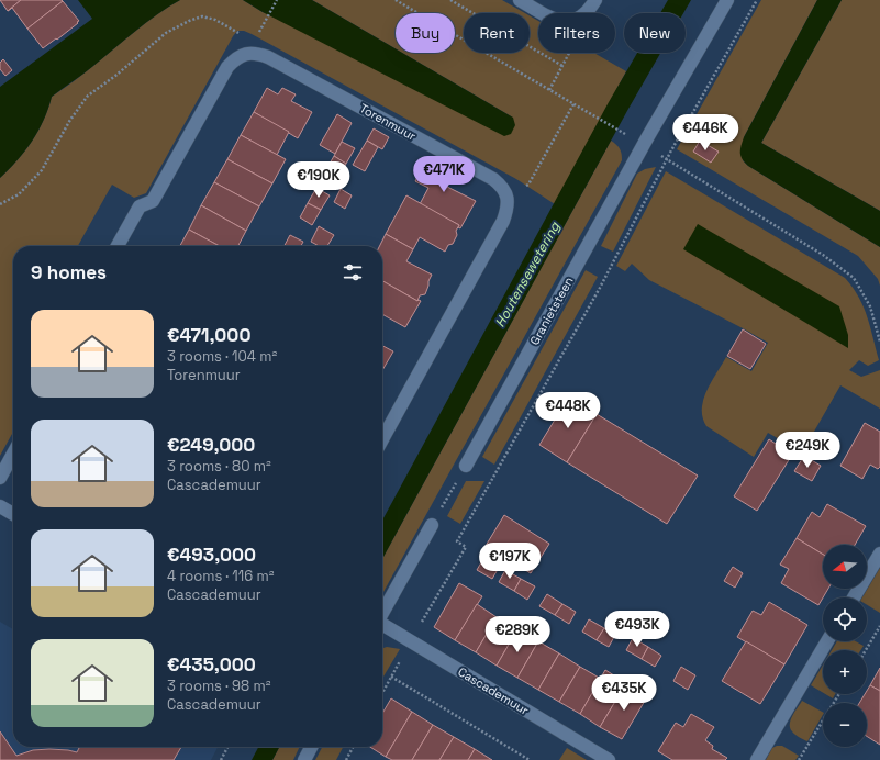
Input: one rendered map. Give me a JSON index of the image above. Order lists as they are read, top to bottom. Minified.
{"streets":{"street":["Torenmuur","Granietsteen","Cascademuur"]},"water":["Houtensewetering"],"north":"left","page":{"chip":["Buy","Rent","Filters","New"],"price":["€446K","€471K","€190K","€448K","€249K","€197K","€493K","€289K","€435K"],"heading":"9 homes","list":[{"name":"€471,000","note":"3 rooms · 104 m² · Torenmuur"},{"name":"€249,000","note":"3 rooms · 80 m² · Cascademuur"},{"name":"€493,000","note":"4 rooms · 116 m² · Cascademuur"},{"name":"€435,000","note":"3 rooms · 98 m² · Cascademuur"}],"map_buttons":["+","−"]}}
